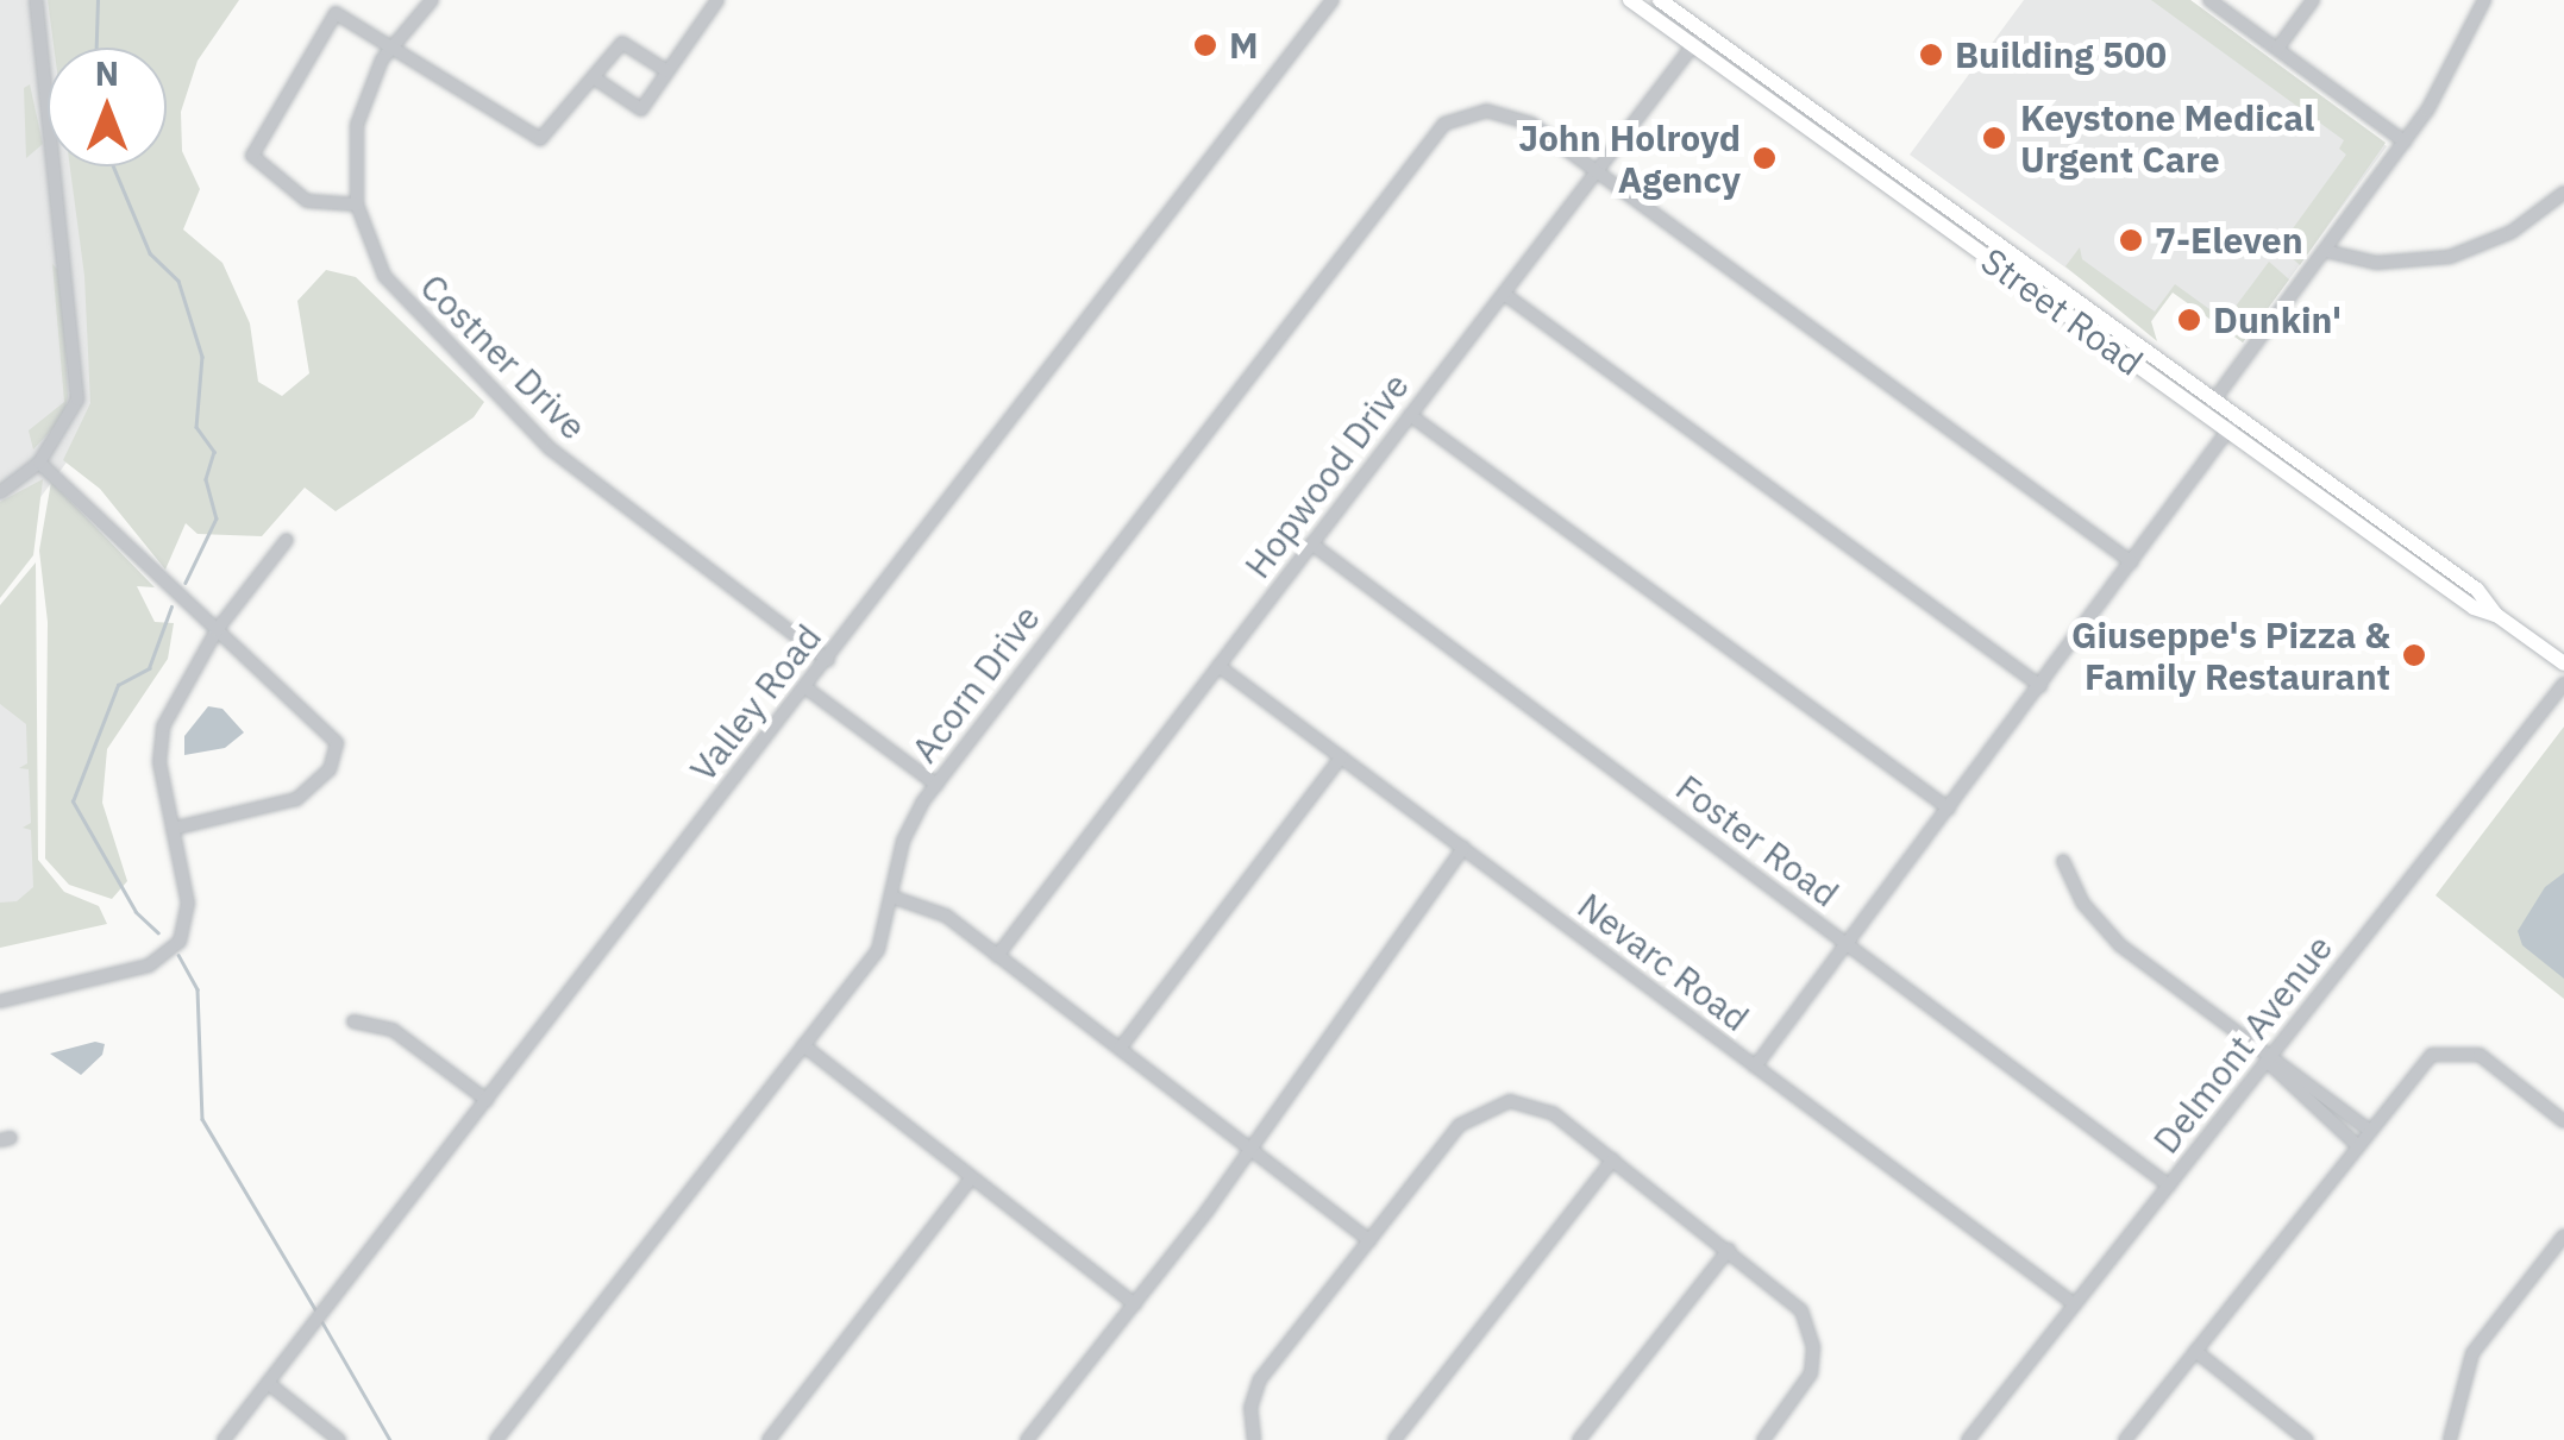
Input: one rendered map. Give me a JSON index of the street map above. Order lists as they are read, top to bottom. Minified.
{"streets":{"main road":["Street Road"],"street":["Costner Drive","Hopwood Drive","Acorn Drive","Valley Road","Foster Road","Nevarc Road","Delmont Avenue"]},"crossings":[["Street Road","Hopwood Drive"],["Costner Drive","Valley Road"],["Hopwood Drive","Acorn Drive"],["Hopwood Drive","Foster Road"],["Hopwood Drive","Nevarc Road"],["Foster Road","Delmont Avenue"],["Nevarc Road","Delmont Avenue"]],"places":["M","Building 500","Keystone Medical Urgent Care","John Holroyd Agency","7-Eleven","Dunkin'","Giuseppe's Pizza & Family Restaurant"],"north":"top"}
